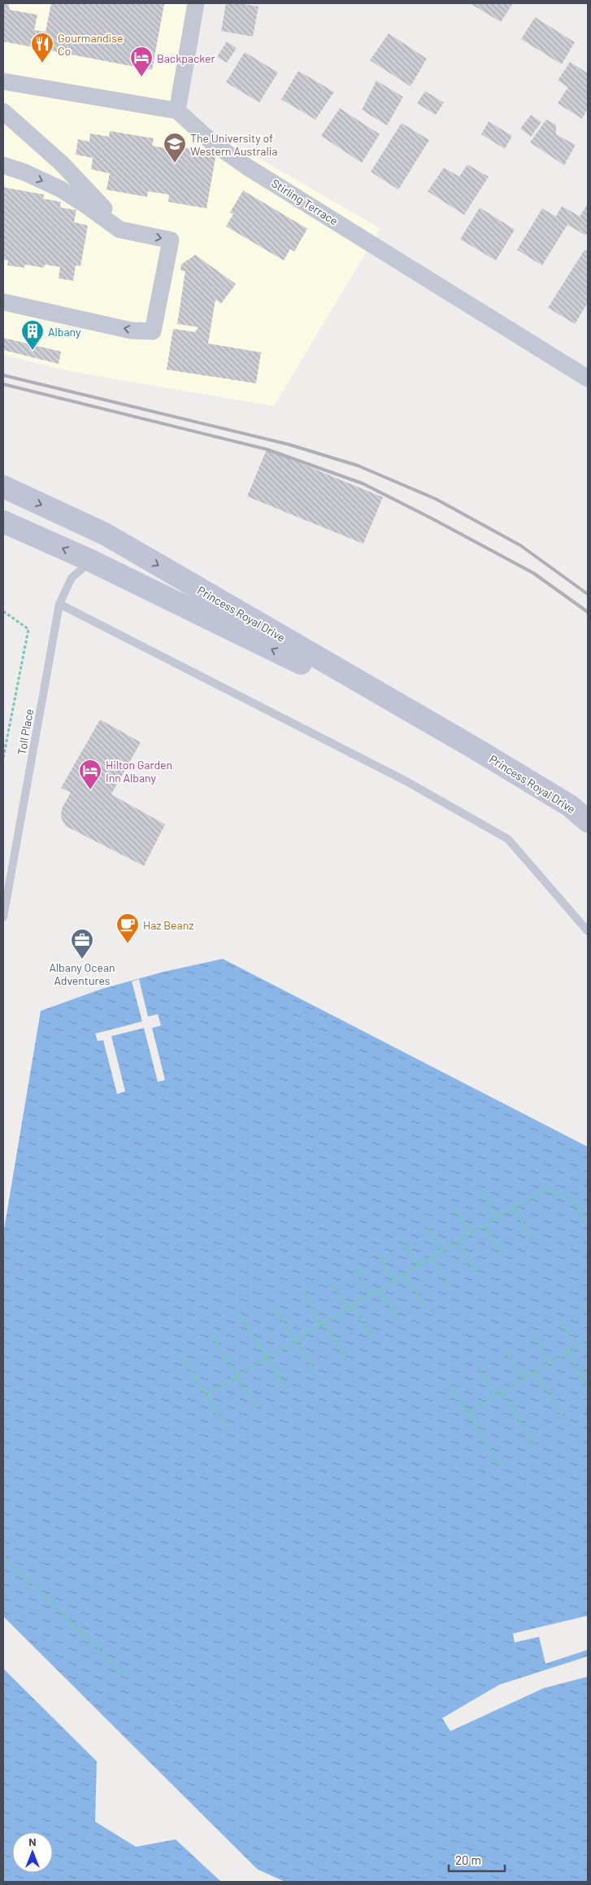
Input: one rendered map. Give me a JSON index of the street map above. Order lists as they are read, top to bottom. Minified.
{"streets":{"main road":["Princess Royal Drive"],"street":["Stirling Terrace"],"lane":["Toll Place"]},"crossings":[["Princess Royal Drive","Toll Place"]],"places":{"restaurant":["Gourmandise Co"],"hotel":["Backpacker","Hilton Garden Inn Albany"],"school or university":["The University of Western Australia"],"building":["Albany"],"cafe":["Haz Beanz"],"office":["Albany Ocean Adventures"]},"scale_bar":"20 m","north":"top"}
